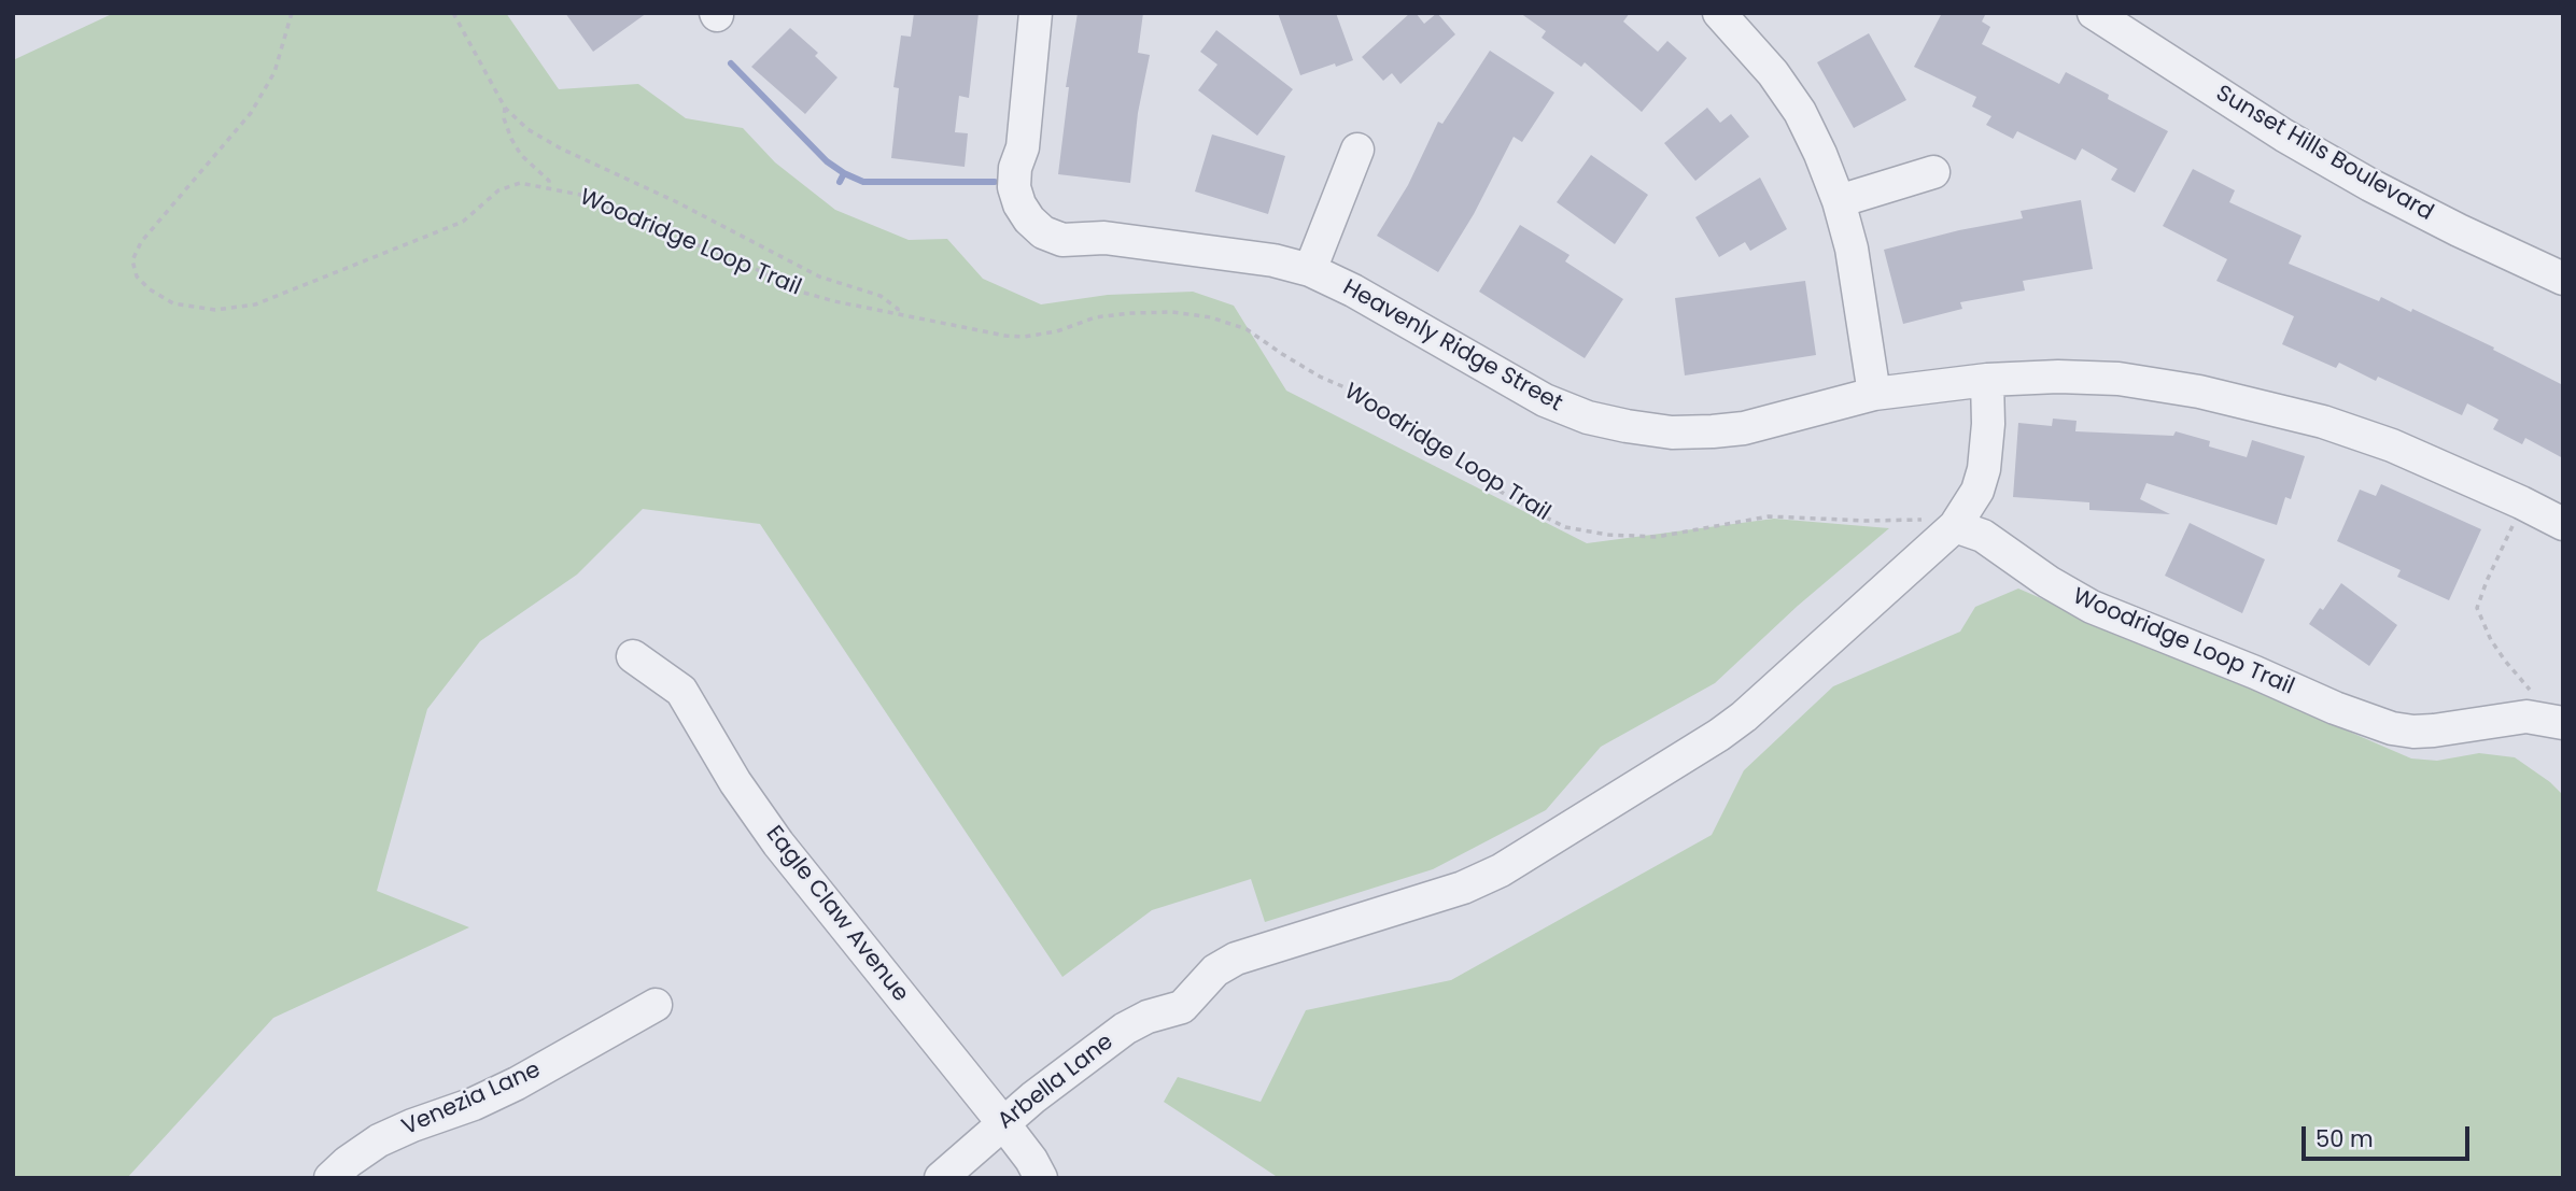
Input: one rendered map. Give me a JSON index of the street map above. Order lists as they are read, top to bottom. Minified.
{"streets":{"street":["Sunset Hills Boulevard","Woodridge Loop Trail","Heavenly Ridge Street","Eagle Claw Avenue","Arbella Lane","Venezia Lane"]},"crossings":[["Woodridge Loop Trail","Arbella Lane"],["Eagle Claw Avenue","Arbella Lane"]],"scale_bar":"50 m"}
